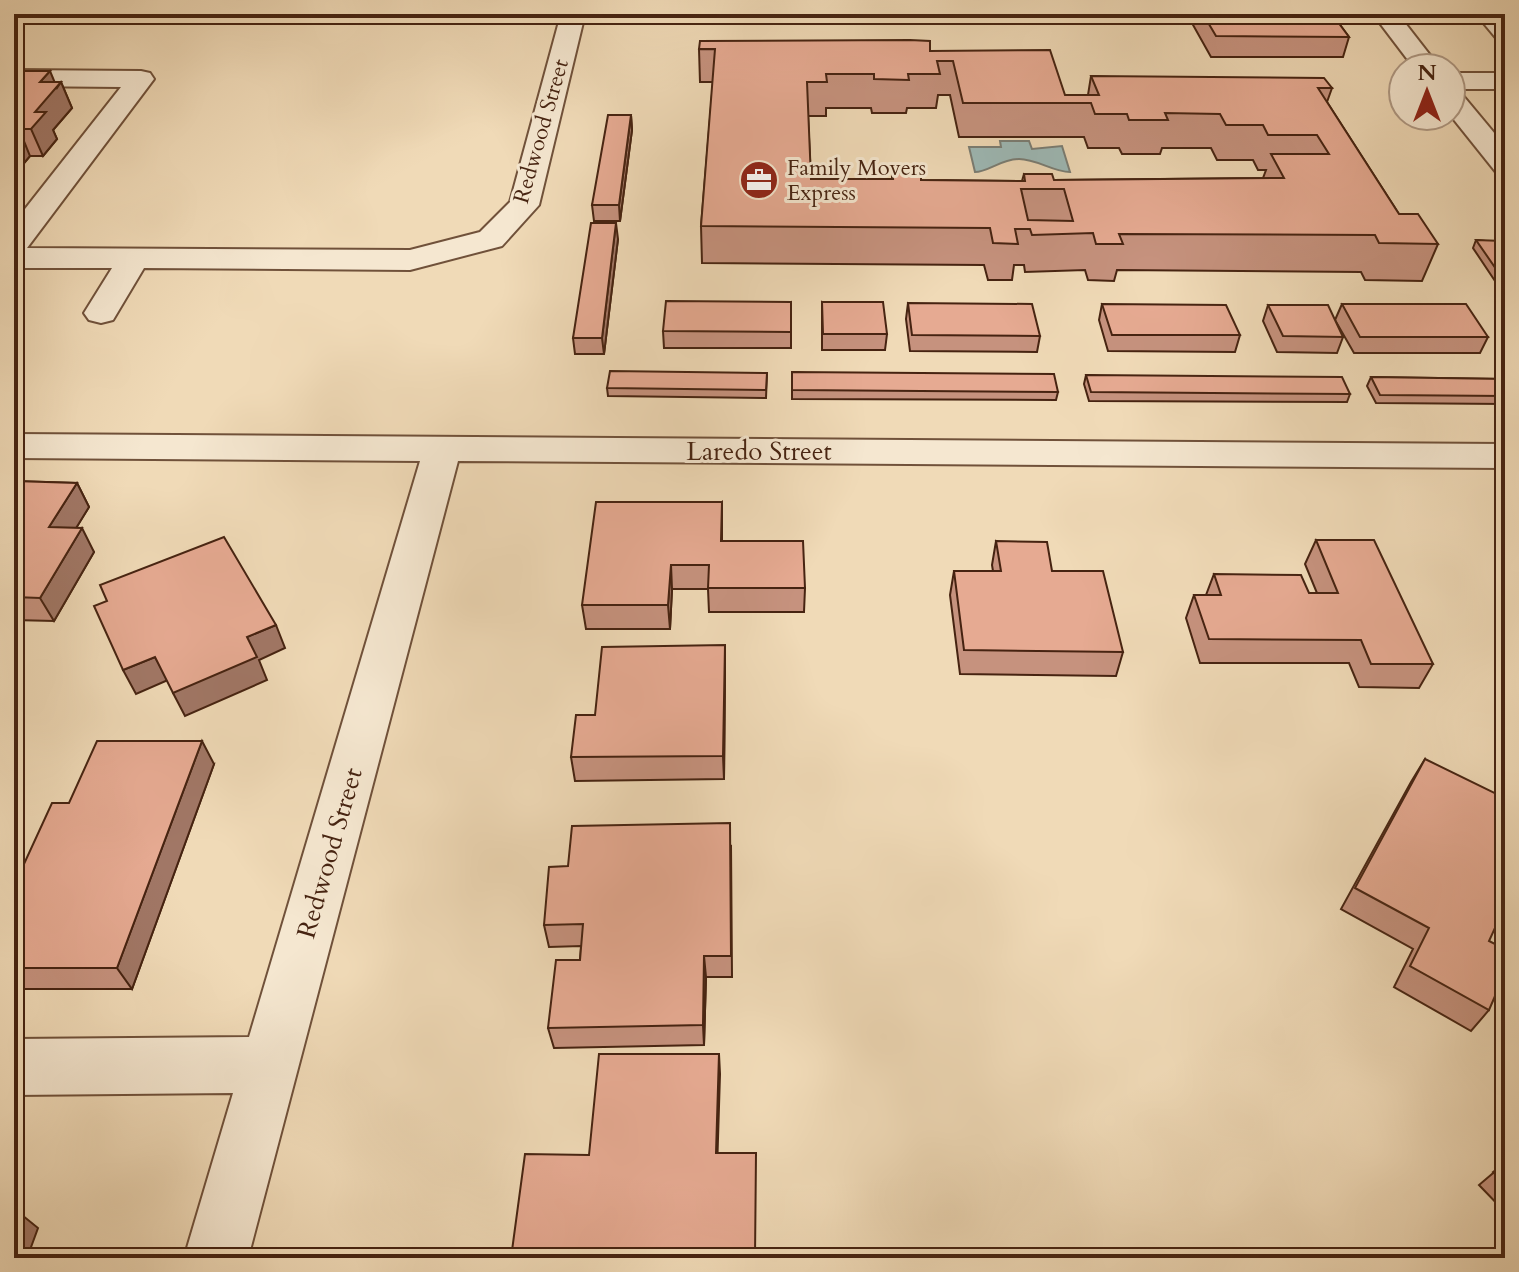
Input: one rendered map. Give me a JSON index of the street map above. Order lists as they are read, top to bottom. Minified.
{"streets":{"street":["Redwood Street","Laredo Street"]},"crossings":[["Redwood Street","Laredo Street"]],"places":{"office":["Family Movers Express"]},"north":"top"}
